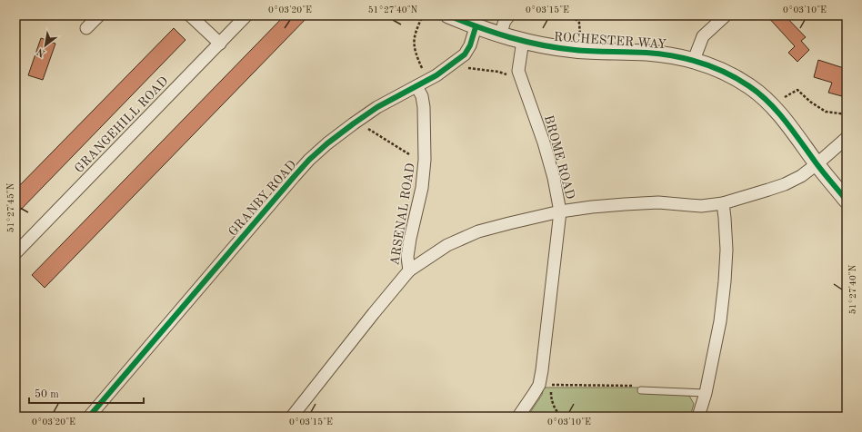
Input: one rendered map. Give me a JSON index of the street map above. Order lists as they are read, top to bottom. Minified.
{"streets":{"street":["ROCHESTER WAY","GRANGEHILL ROAD","BROME ROAD","GRANBY ROAD","ARSENAL ROAD"]},"crossings":[["ROCHESTER WAY","BROME ROAD"],["ROCHESTER WAY","GRANBY ROAD"],["GRANBY ROAD","ARSENAL ROAD"]],"scale_bar":"50 m","north":"bottom left","coordinates":["0°03'20\"E","51°27'40\"N","0°03'15\"E","0°03'10\"E","51°27'45\"N"]}
